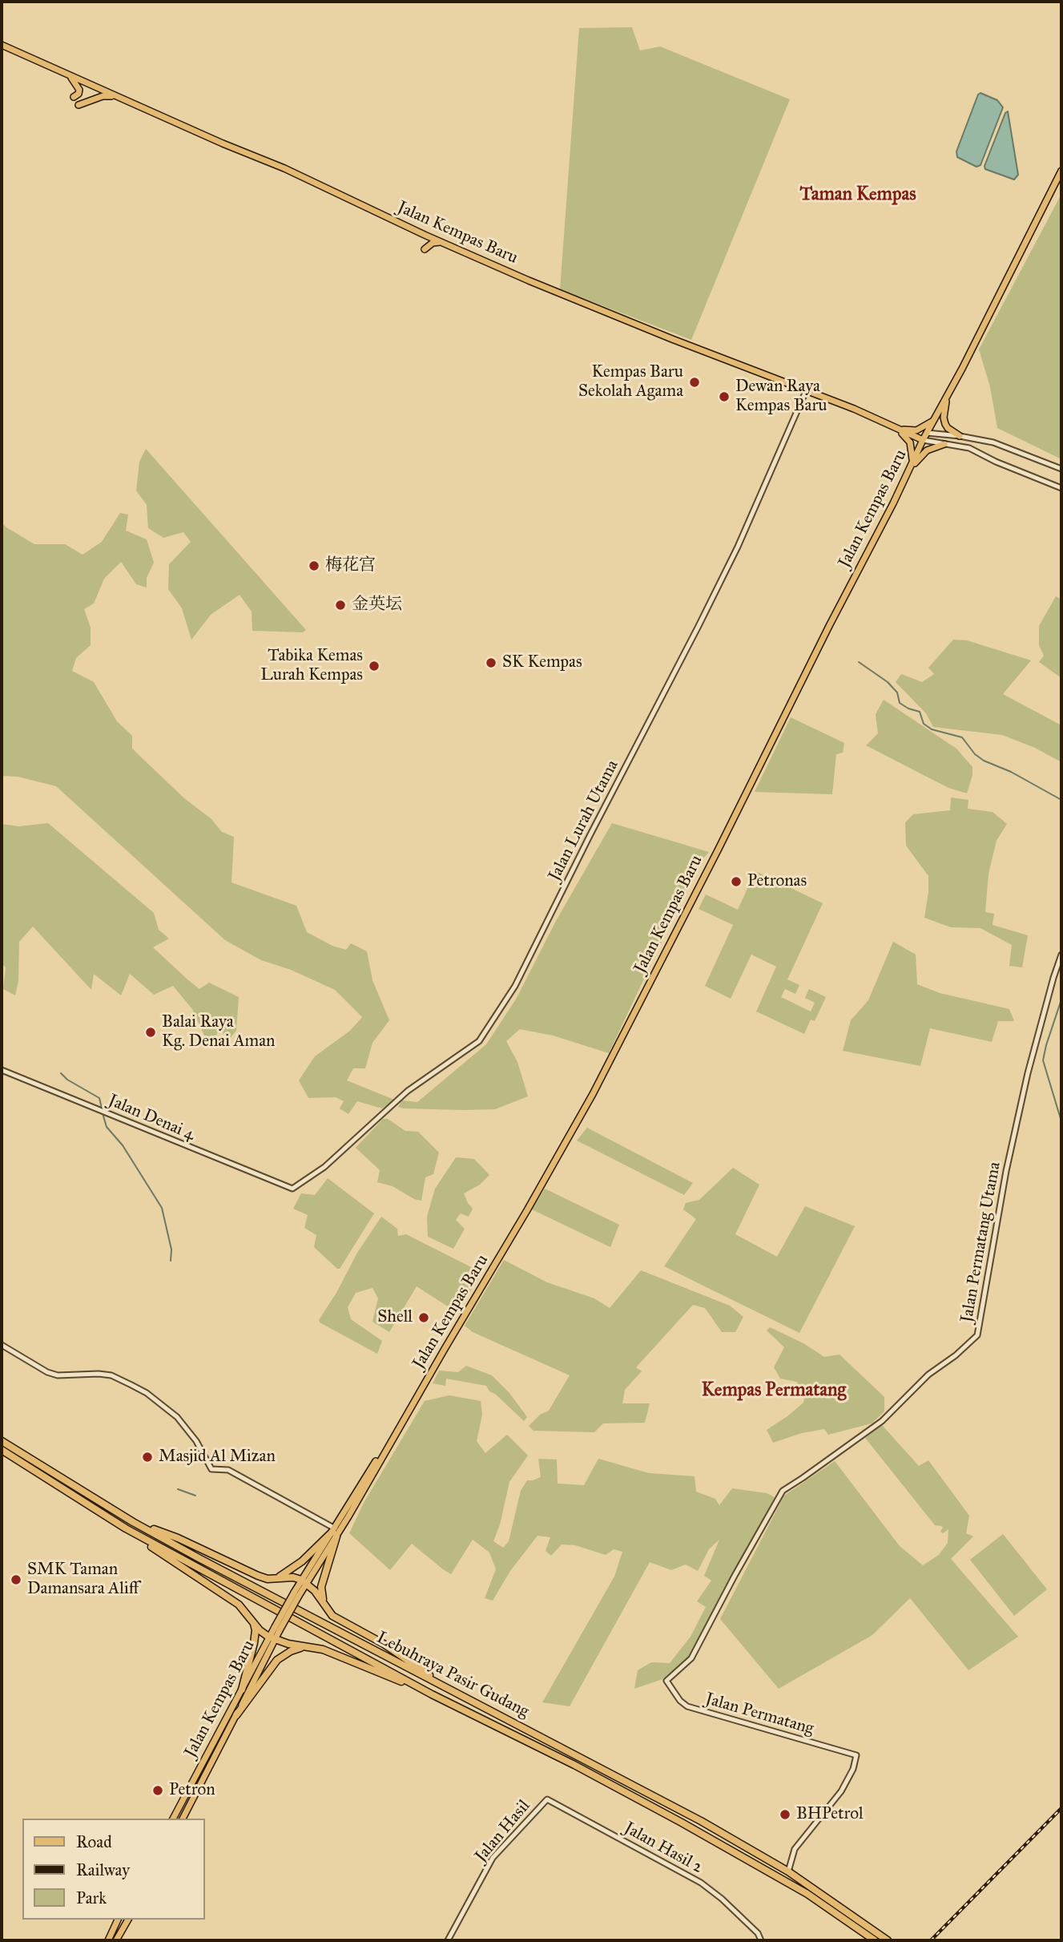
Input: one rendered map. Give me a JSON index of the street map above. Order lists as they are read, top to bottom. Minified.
{"streets":{"highway":["Lebuhraya Pasir Gudang"],"main road":["Jalan Kempas Baru"],"street":["Jalan Lurah Utama","Jalan Denai 4","Jalan Permatang Utama","Jalan Permatang","Jalan Hasil","Jalan Hasil 2"]},"crossings":[["Jalan Kempas Baru","Jalan Lurah Utama"],["Jalan Lurah Utama","Jalan Denai 4"],["Jalan Permatang Utama","Jalan Permatang"],["Lebuhraya Pasir Gudang","Jalan Permatang"],["Jalan Hasil","Jalan Hasil 2"]],"districts":["Taman Kempas","Kempas Permatang"],"places":["Kempas Baru Sekolah Agama","Dewan Raya Kempas Baru","梅花宫","金英坛","SK Kempas","Tabika Kemas Lurah Kempas","Petronas","Balai Raya Kg. Denai Aman","Shell","Masjid Al Mizan","SMK Taman Damansara Aliff","Petron","BHPetrol"],"legend":["Road","Railway","Park"]}
